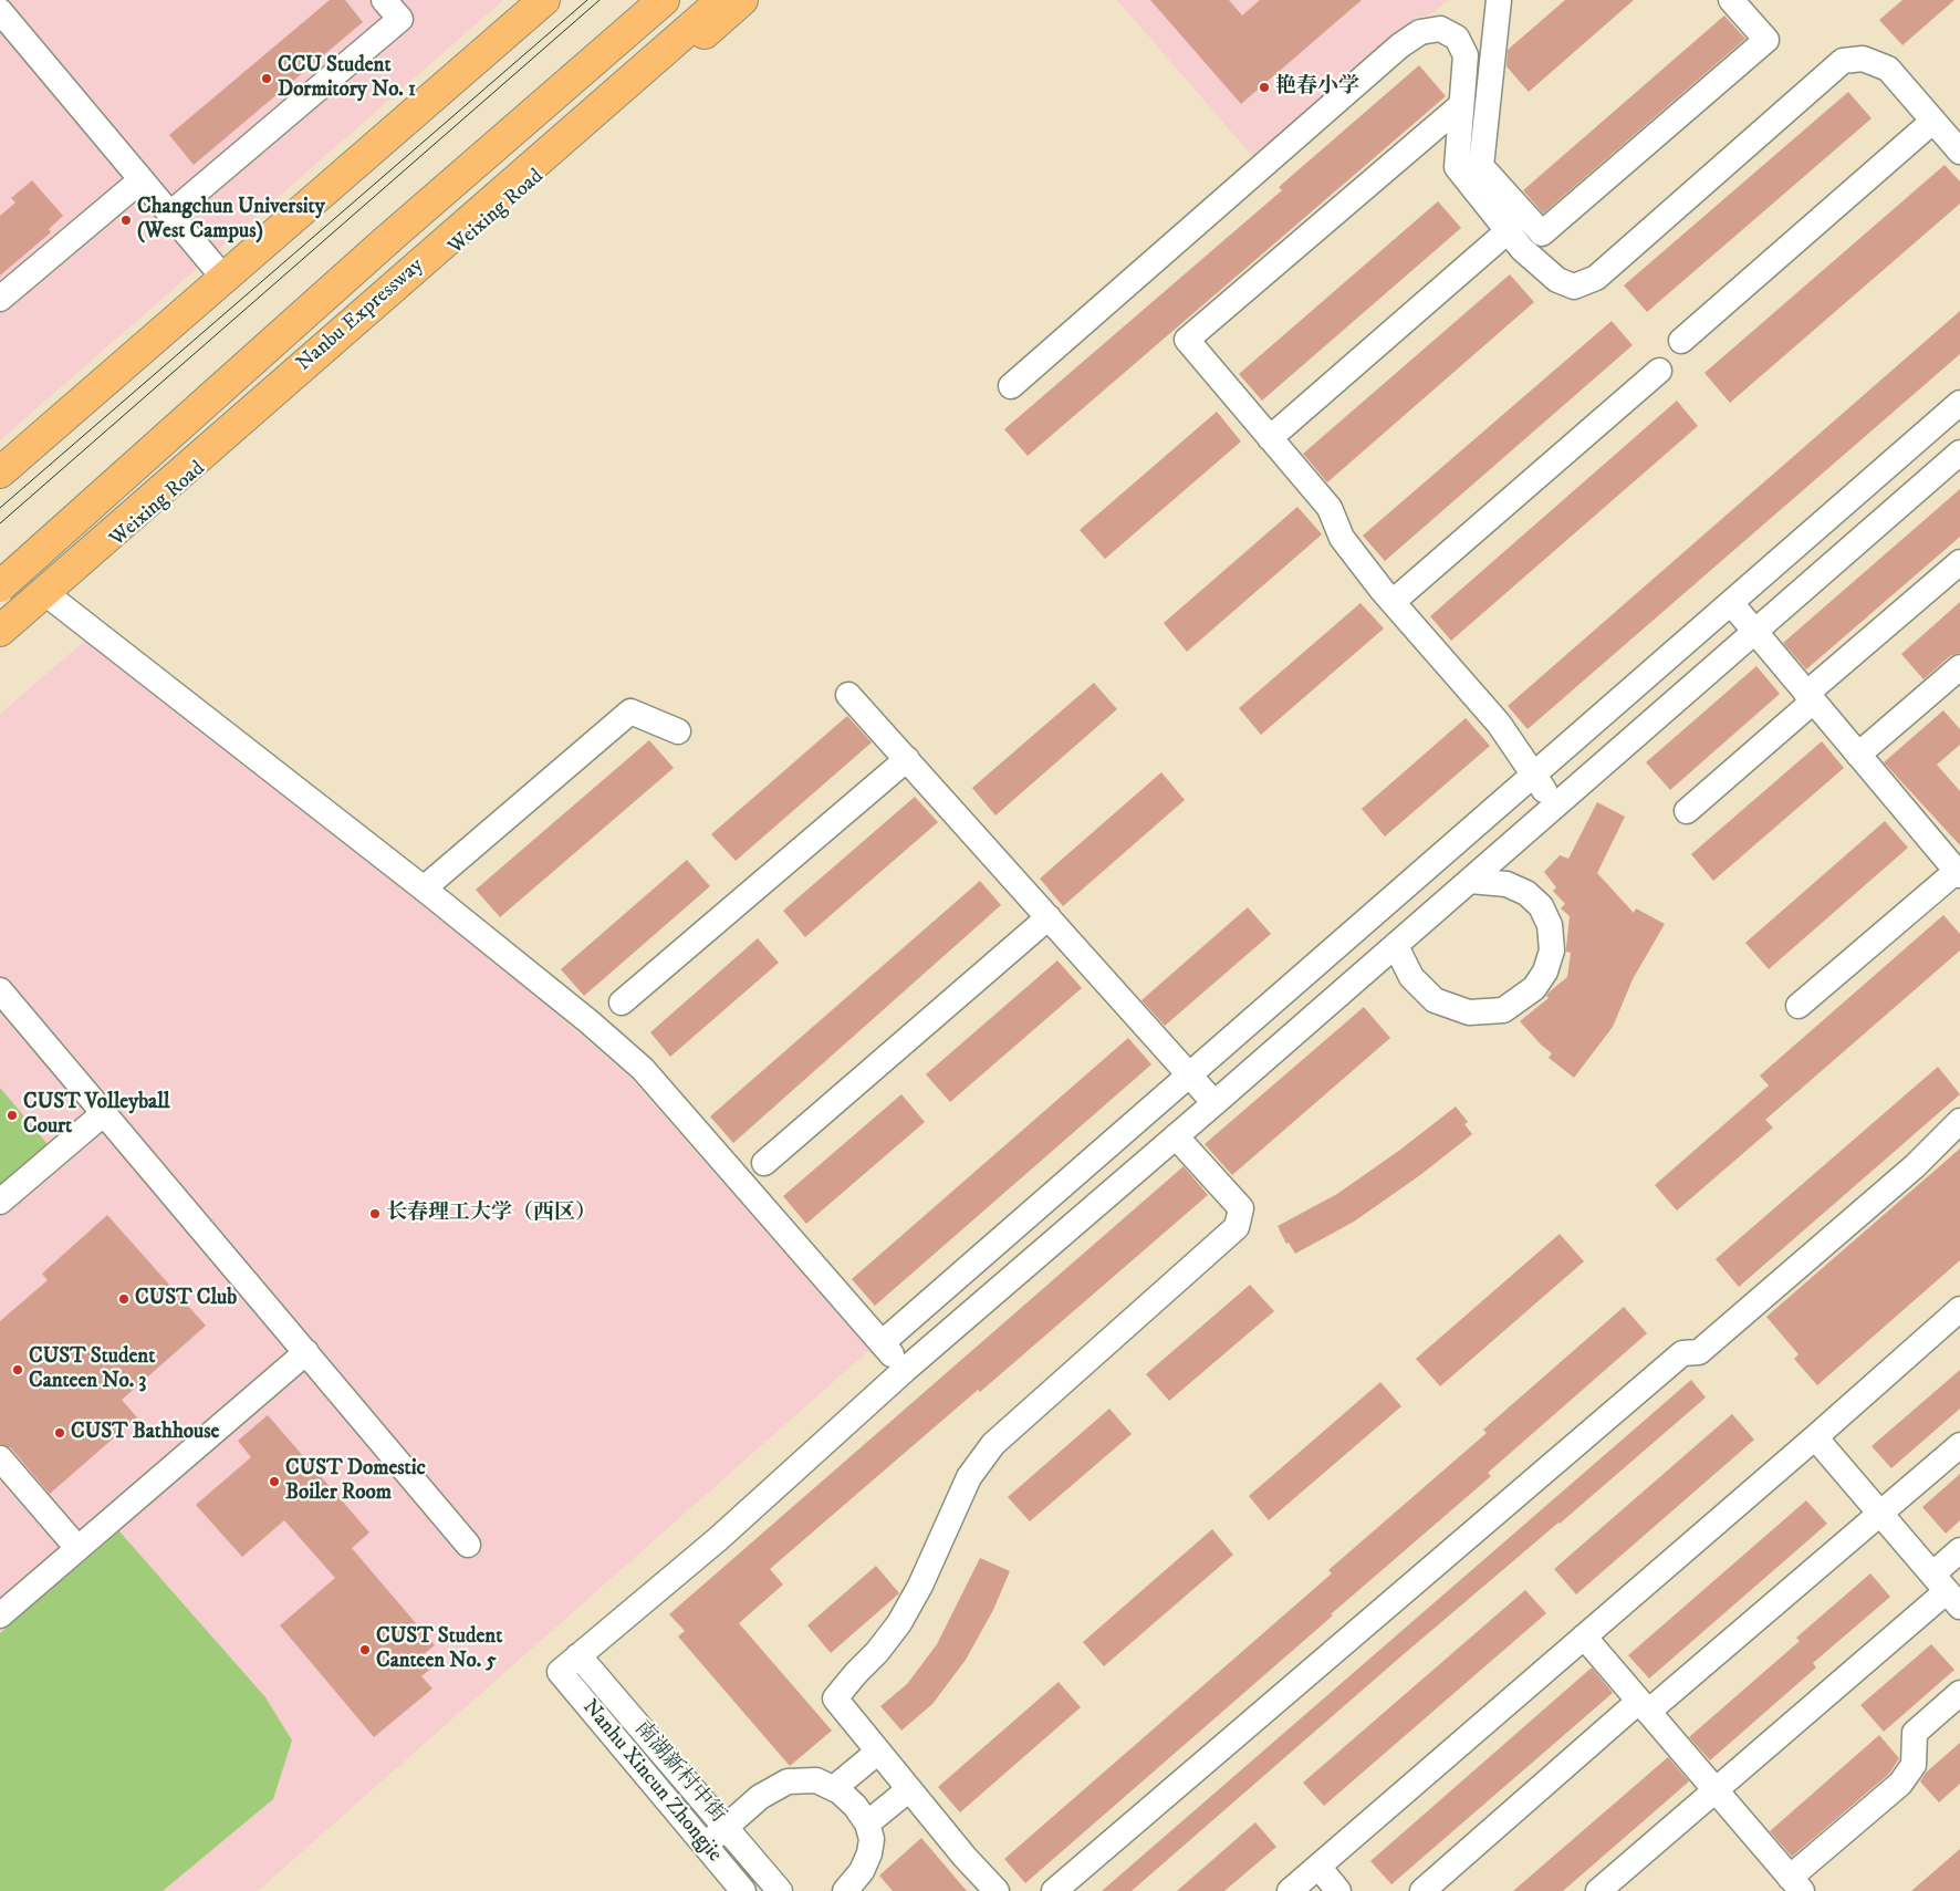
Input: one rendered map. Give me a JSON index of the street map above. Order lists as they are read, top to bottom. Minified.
{"streets":{"main road":["Weixing Road","Nanbu Expressway"],"street":["南湖新村中街","Nanhu Xincun Zhongjie"]},"crossings":[["南湖新村中街","Nanhu Xincun Zhongjie"]],"places":["CCU Student Dormitory No. 1","艳春小学","Changchun University (West Campus)","CUST Volleyball Court","长春理工大学（西区）","CUST Club","CUST Student Canteen No. 3","CUST Bathhouse","CUST Domestic Boiler Room","CUST Student Canteen No. 5"]}
